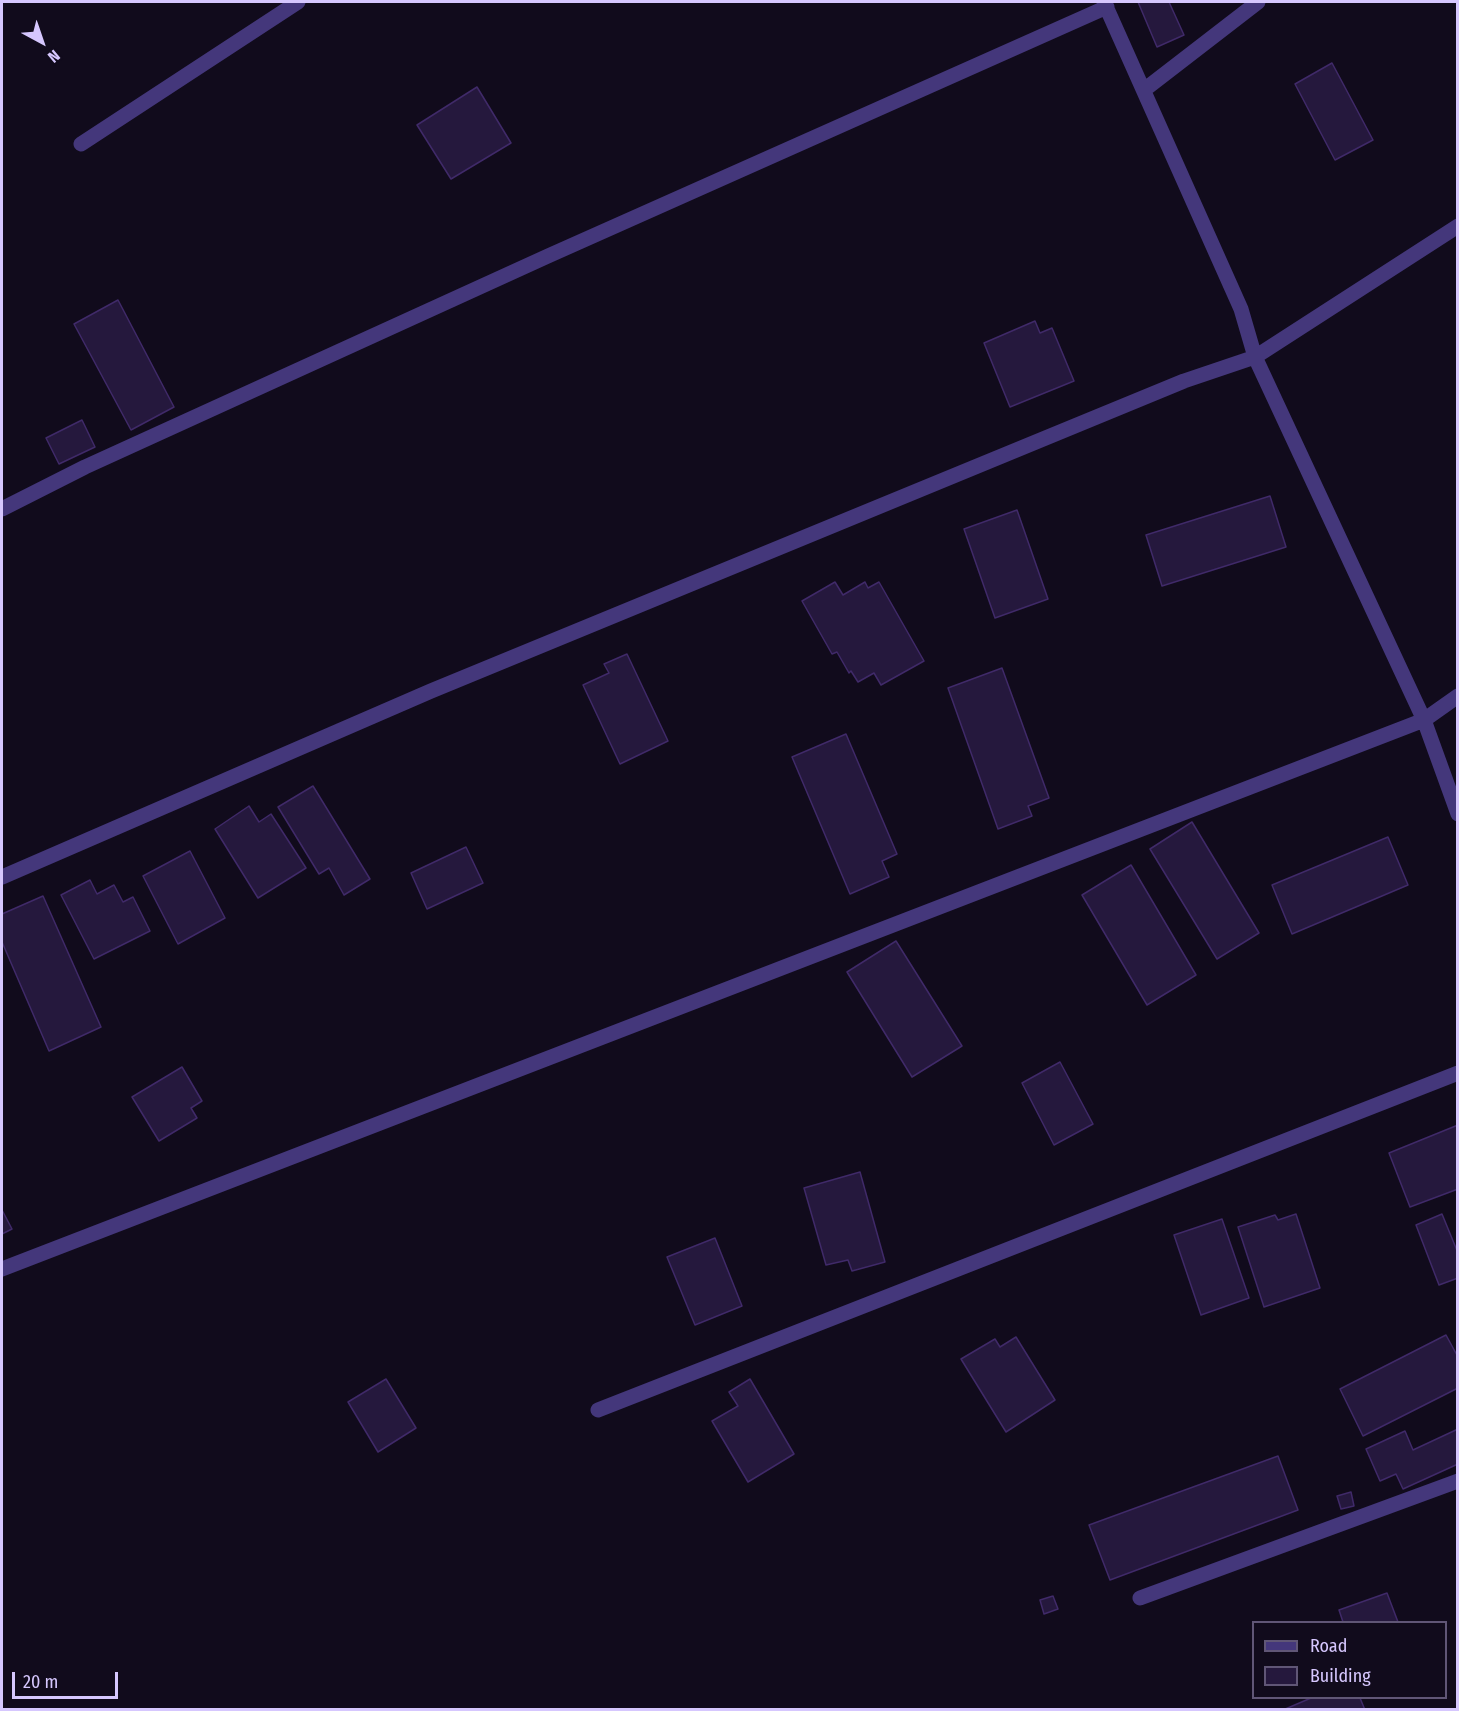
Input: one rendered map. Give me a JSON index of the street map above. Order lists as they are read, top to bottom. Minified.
{"legend":["Road","Building"],"scale_bar":"20 m","north":"bottom right"}
